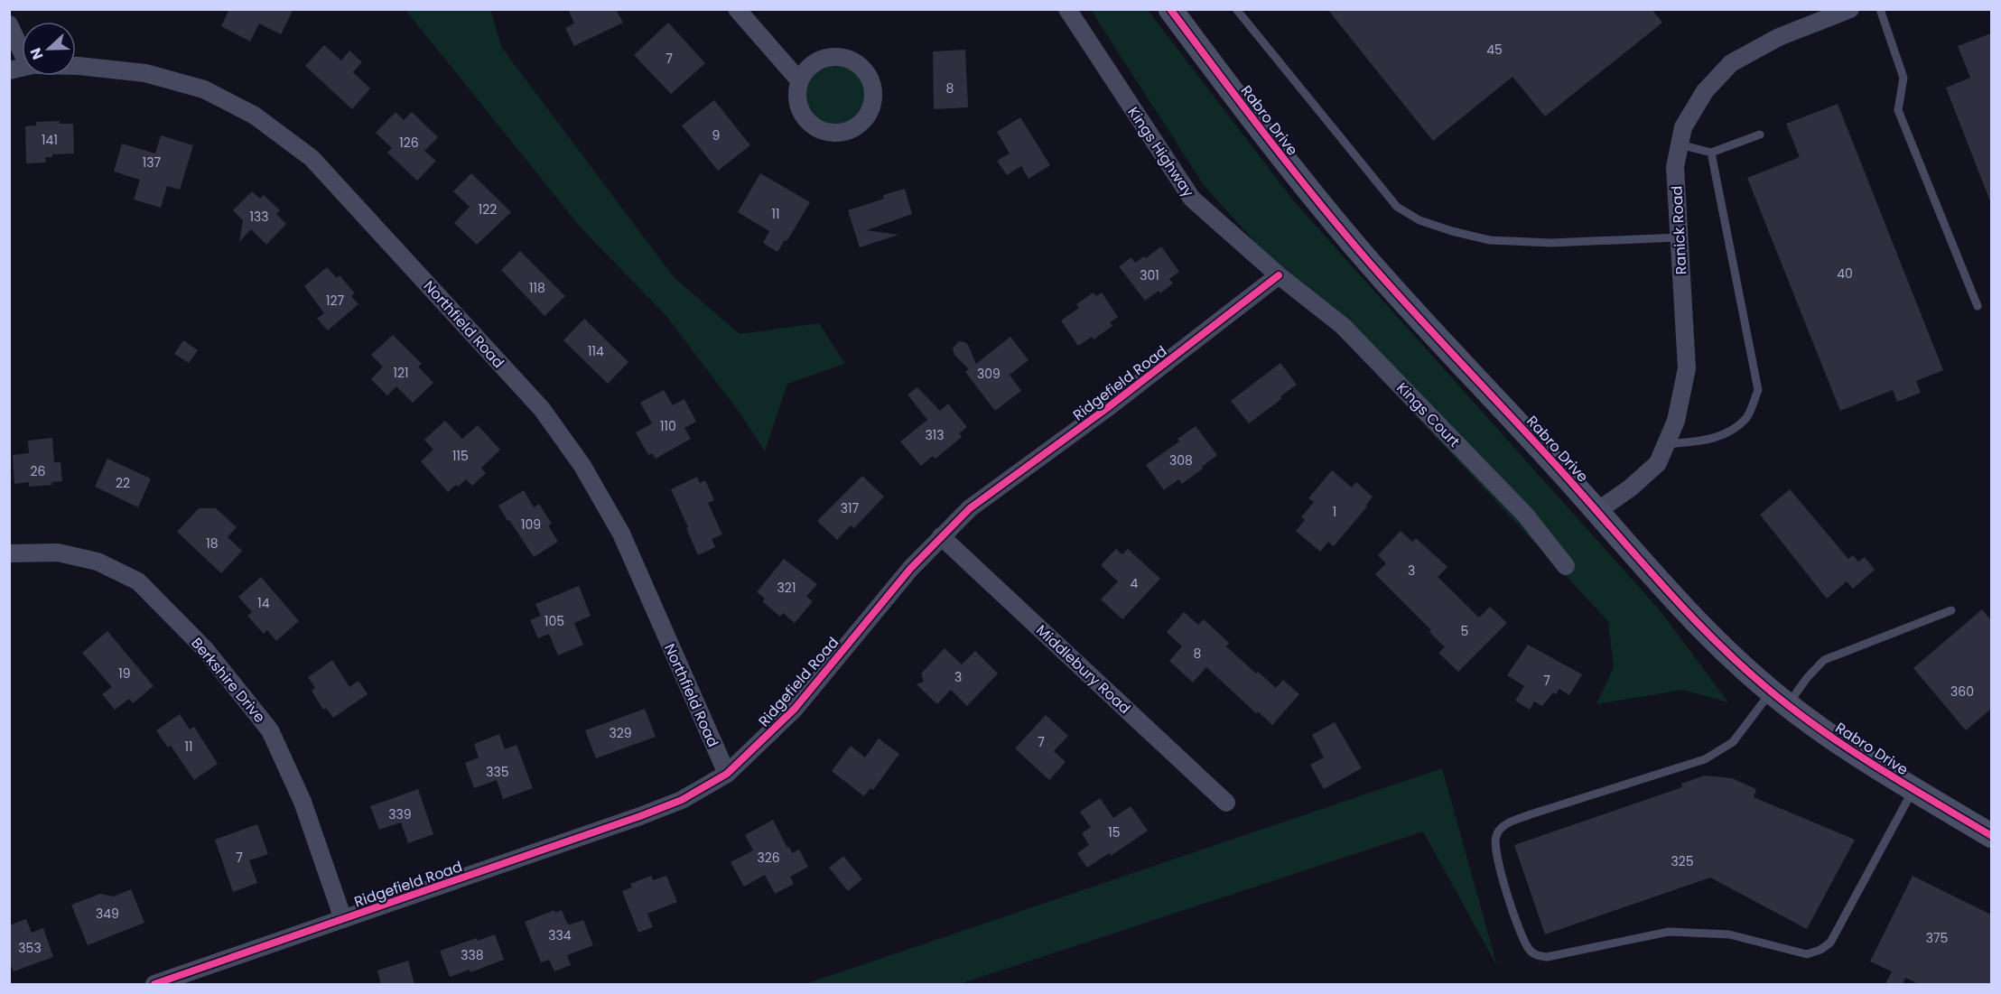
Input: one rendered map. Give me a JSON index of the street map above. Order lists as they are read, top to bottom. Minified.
{"streets":{"main road":["Rabro Drive"],"street":["Kings Highway","Ranick Road","Northfield Road","Ridgefield Road","Kings Court","Middlebury Road","Berkshire Drive"]},"crossings":[["Rabro Drive","Ranick Road"],["Kings Highway","Ridgefield Road"],["Kings Highway","Kings Court"],["Northfield Road","Ridgefield Road"],["Ridgefield Road","Kings Court"],["Ridgefield Road","Middlebury Road"],["Ridgefield Road","Berkshire Drive"]],"house_numbers":["45","7","8","9","141","126","137","122","11","133","40","301","118","127","114","121","309","110","313","115","308","26","22","317","1","109","18","3","4","321","14","105","5","8","19","3","7","360","329","7","11","335","339","15","7","326","325","349","334","375","353","338"],"north":"left"}
